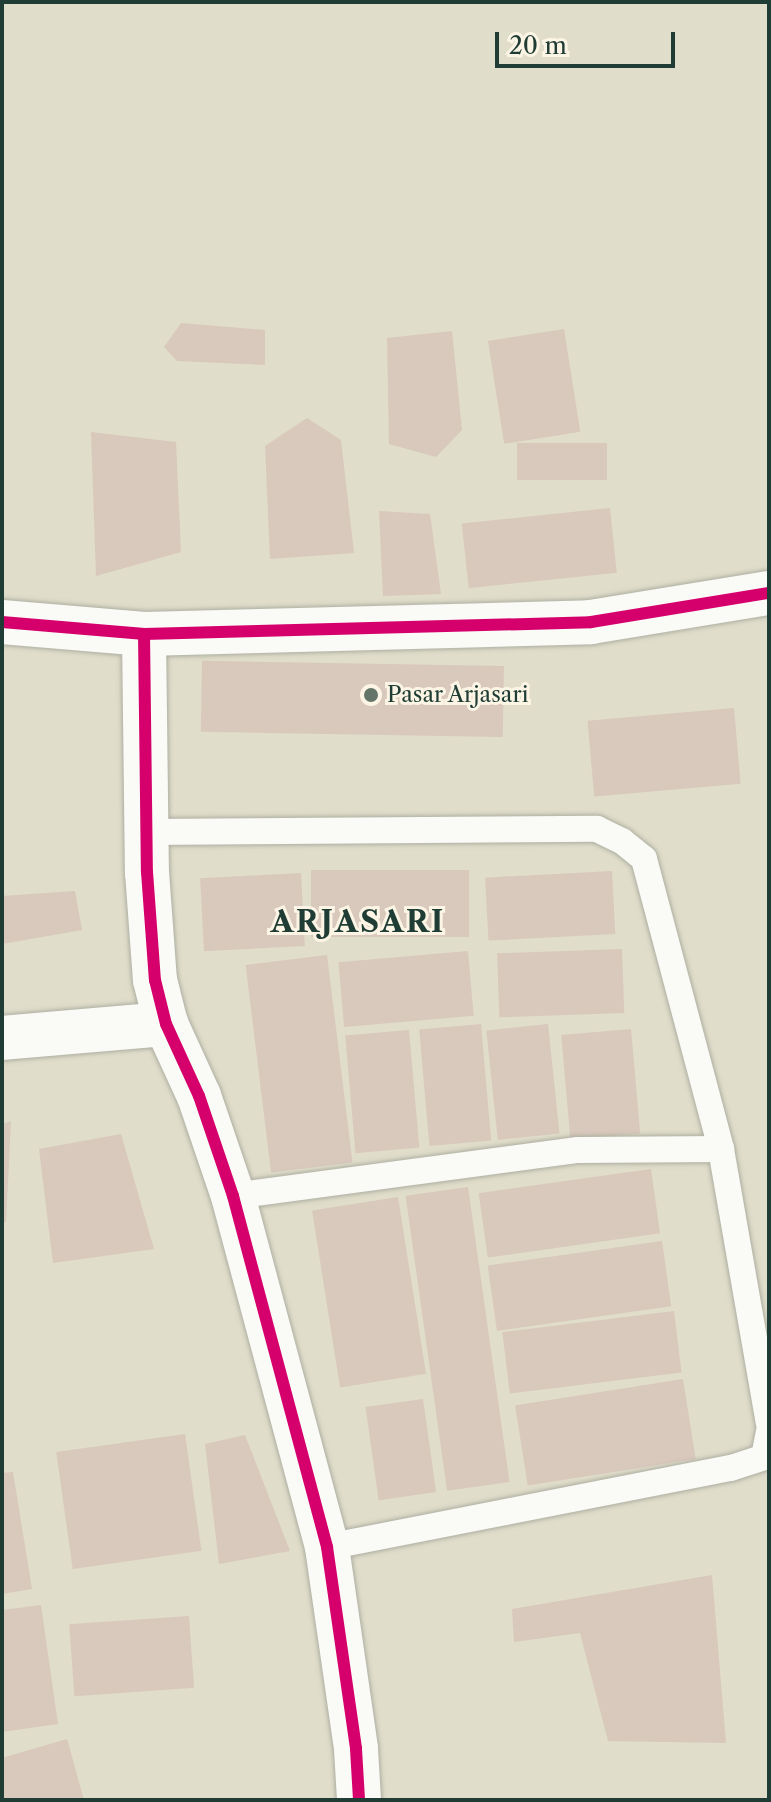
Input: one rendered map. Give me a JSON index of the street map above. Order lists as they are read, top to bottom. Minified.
{"districts":["ARJASARI"],"places":["Pasar Arjasari"],"scale_bar":"20 m"}
